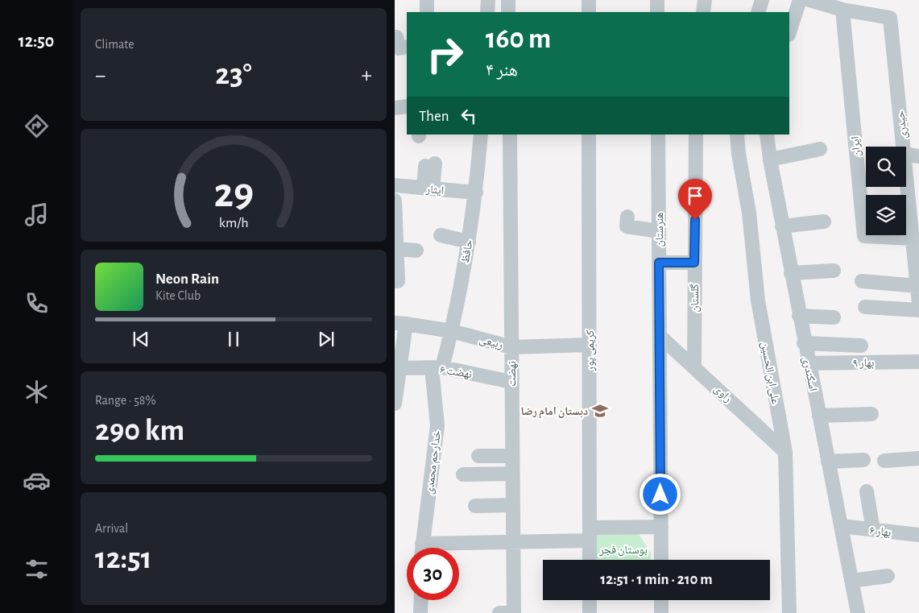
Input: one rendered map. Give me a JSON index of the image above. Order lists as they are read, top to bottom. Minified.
{"streets":{"street":["حیدری","ایران","ایثار","هنرستان","حافظ","گلستان","ربیعی","کریمی پور","بهار ۹","نهضت ۶","علی ابن الحسین","نهضت","اسکندری","راوی","خدارحم محمدی","بهار ۶"]},"crossings":[["حیدری","ایران"],["ایثار","حافظ"],["هنرستان","راوی"],["حافظ","ربیعی"],["حافظ","نهضت ۶"],["حافظ","خدارحم محمدی"],["گلستان","راوی"],["ربیعی","کریمی پور"],["ربیعی","نهضت"],["بهار ۹","اسکندری"],["نهضت ۶","نهضت"],["نهضت ۶","خدارحم محمدی"],["علی ابن الحسین","راوی"],["اسکندری","بهار ۶"]],"parks":["بوستان فجر"],"places":{"school or university":["دبستان امام رضا"]},"page":{"tabs":"12:50","tile":["Climate",["Range · 58%","290 km"],["Arrival","12:51"]],"turn":["160 m","هنر ۴"],"heat":["−","23°","+"],"then":"Then","song":["Neon Rain","Kite Club"],"limit":"30","trip":"12:51 · 1 min · 210 m","gauge":["29","km/h"]}}
